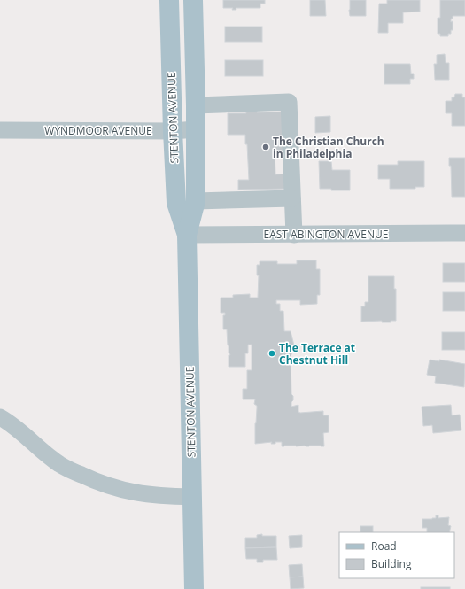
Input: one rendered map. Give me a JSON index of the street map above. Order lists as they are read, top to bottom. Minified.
{"streets":{"main road":["STENTON AVENUE"],"street":["WYNDMOOR AVENUE","EAST ABINGTON AVENUE"]},"crossings":[["STENTON AVENUE","WYNDMOOR AVENUE"],["STENTON AVENUE","EAST ABINGTON AVENUE"]],"places":["The Christian Church in Philadelphia","The Terrace at Chestnut Hill"],"legend":["Road","Building"]}
